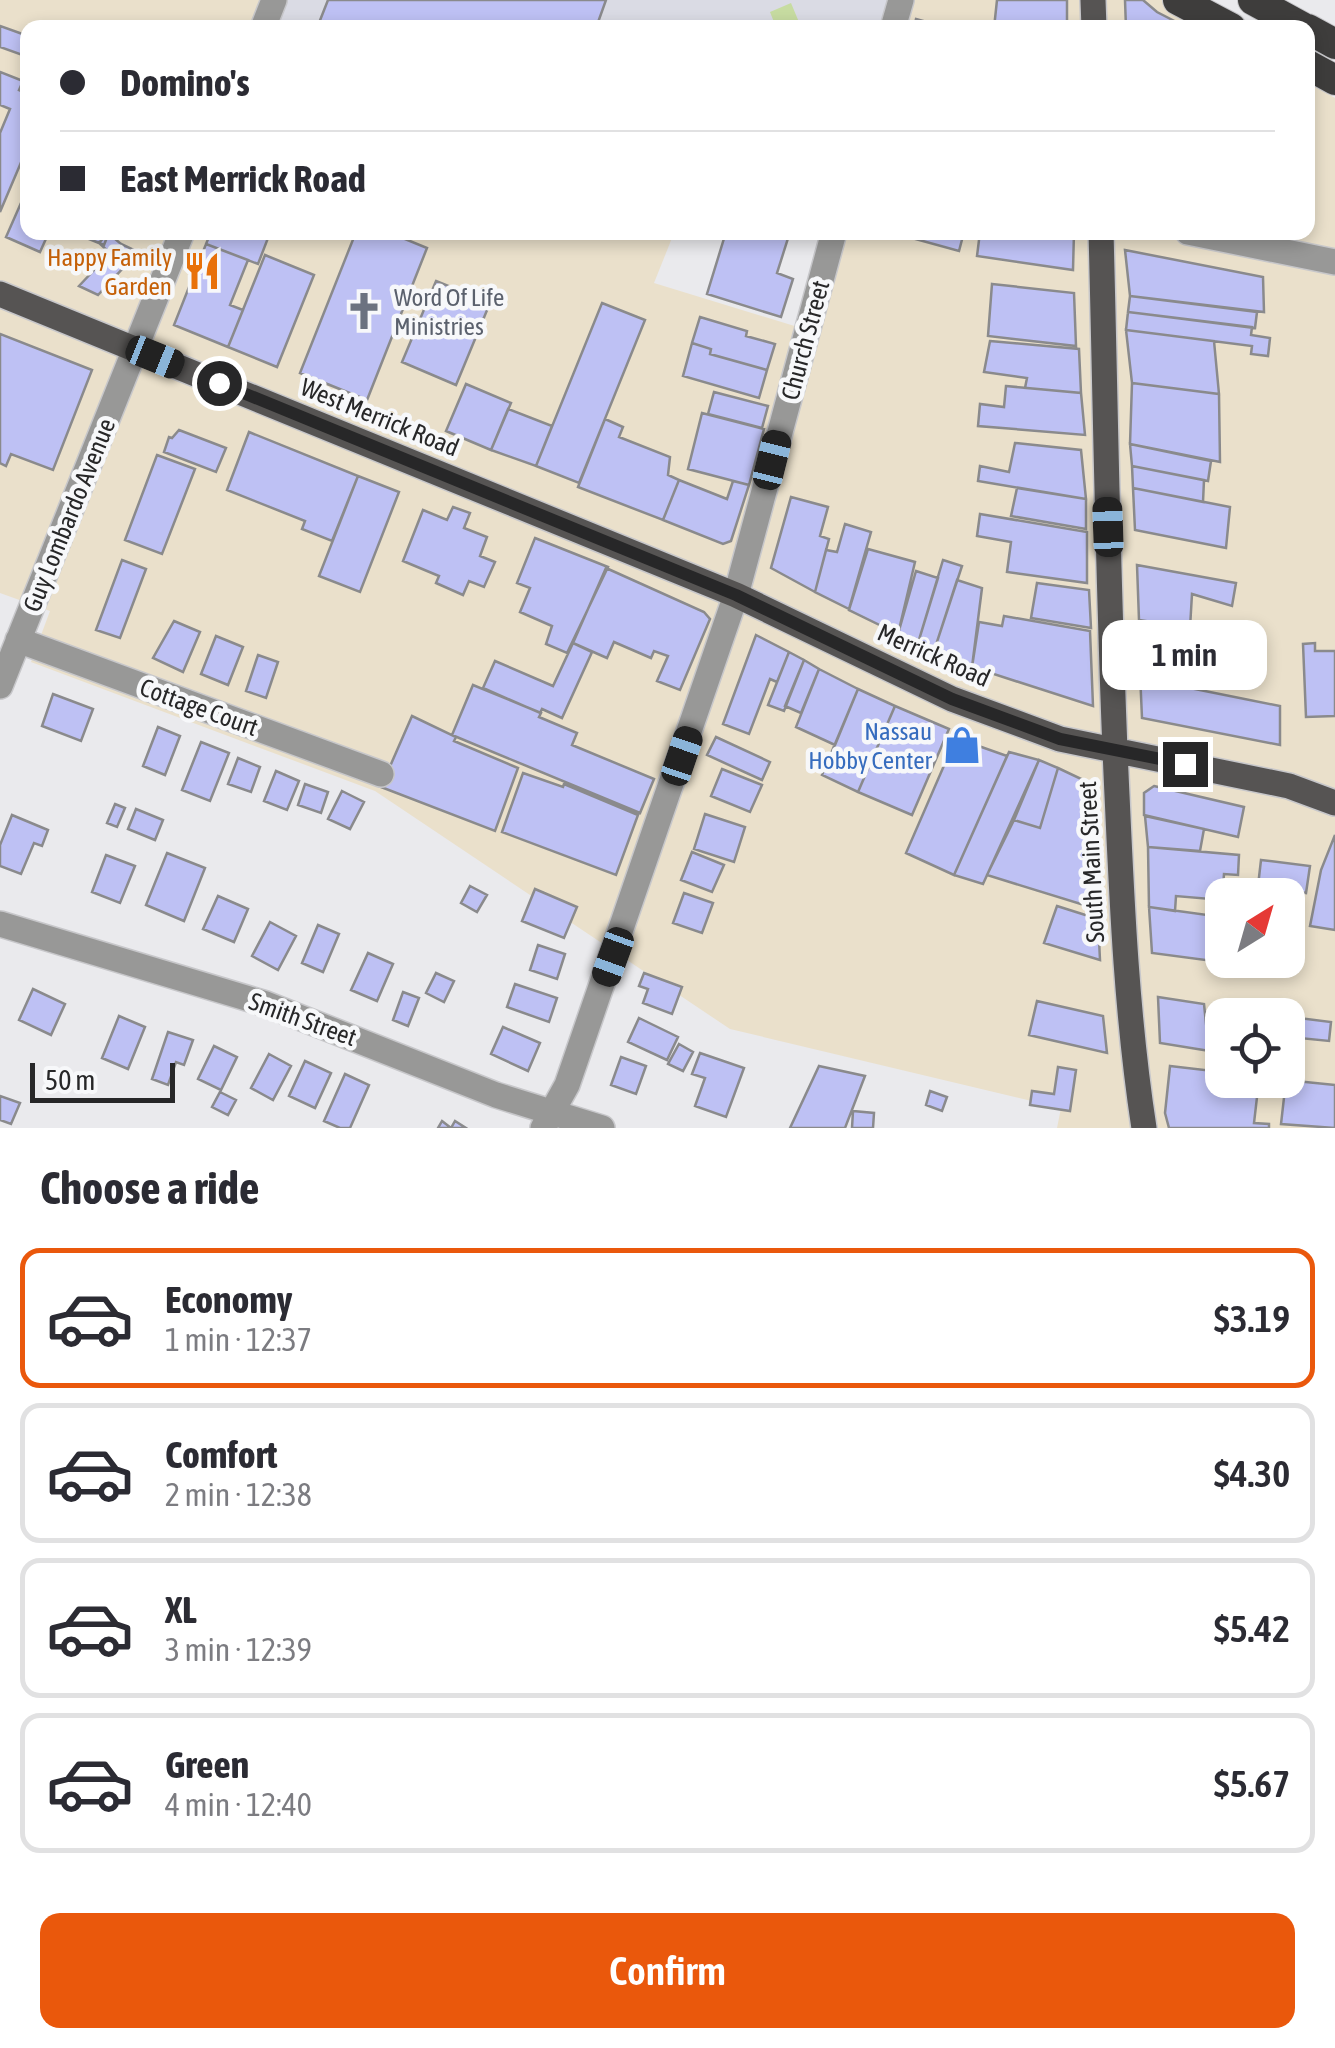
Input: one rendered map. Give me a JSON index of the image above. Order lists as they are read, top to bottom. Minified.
{"streets":{"main road":["West Merrick Road","Merrick Road","South Main Street"],"street":["Church Street","Guy Lombardo Avenue","Cottage Court","Smith Street"]},"crossings":[["Church Street","West Merrick Road"],["Church Street","Merrick Road"],["Church Street","Smith Street"],["West Merrick Road","Guy Lombardo Avenue"],["West Merrick Road","Merrick Road"],["Guy Lombardo Avenue","Cottage Court"],["Merrick Road","South Main Street"]],"places":{"restaurant":["Happy Family Garden"],"church":["Word Of Life Ministries"],"shop":["Nassau Hobby Center"]},"scale_bar":"50 m","north":"top right","page":{"banner":["Domino's","East Merrick Road"],"bubble":"1 min","scale":"50 m","heading":"Choose a ride","list":[{"name":"Economy","note":"1 min · 12:37","value":"$3.19"},{"name":"Comfort","note":"2 min · 12:38","value":"$4.30"},{"name":"XL","note":"3 min · 12:39","value":"$5.42"},{"name":"Green","note":"4 min · 12:40","value":"$5.67"}],"buttons":"Confirm"}}
